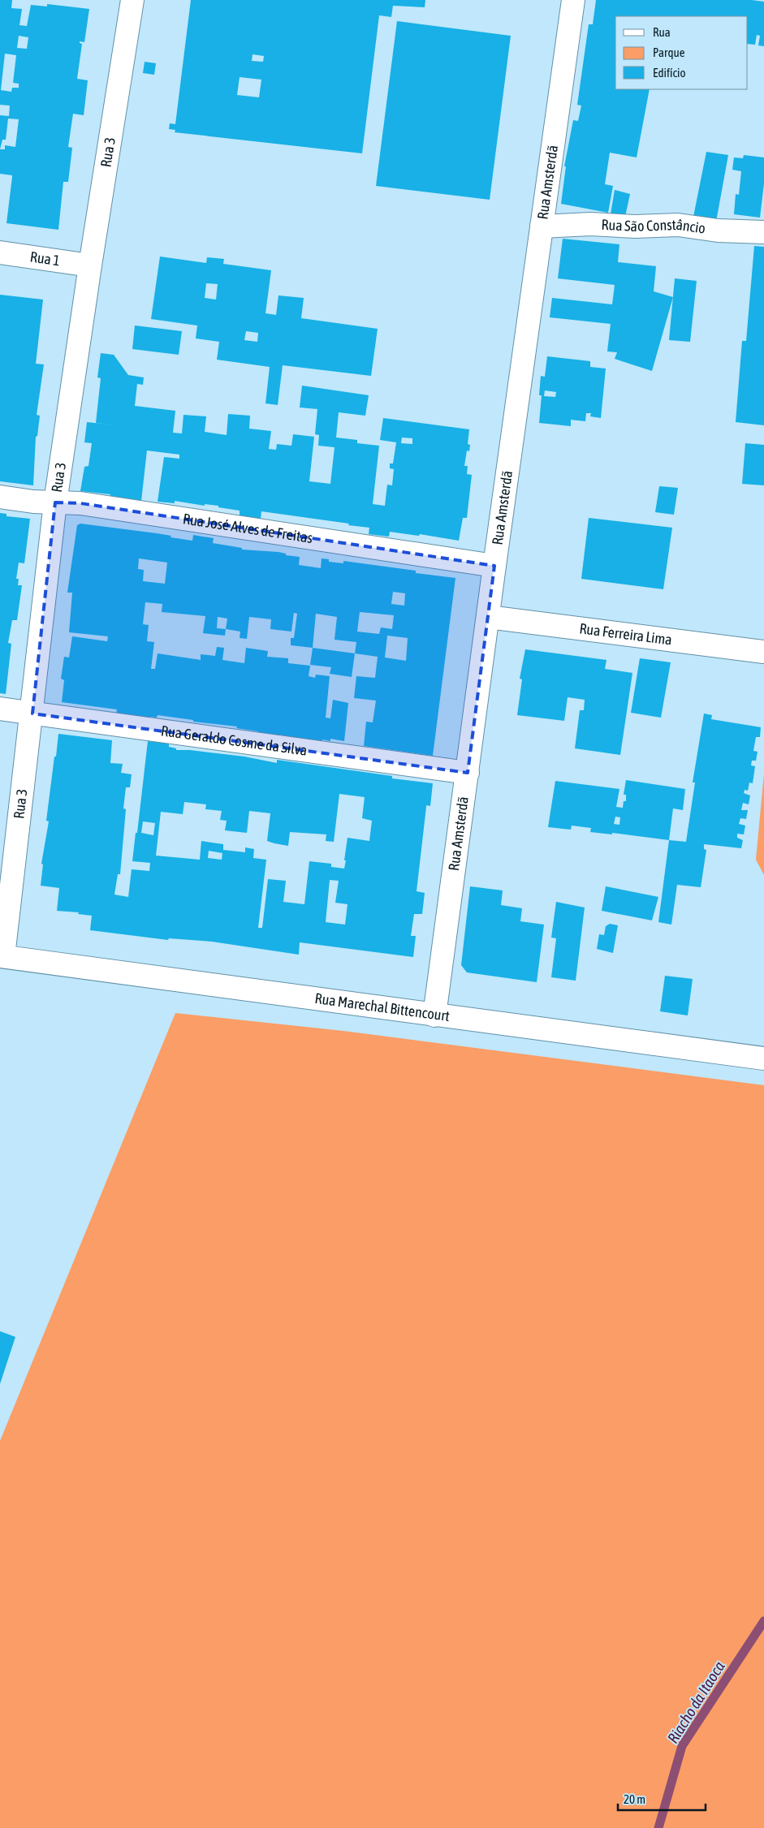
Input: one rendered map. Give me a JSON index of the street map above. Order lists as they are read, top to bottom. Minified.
{"streets":{"street":["Rua 3","Rua Amsterdã","Rua São Constâncio","Rua 1","Rua José Alves de Freitas","Rua Ferreira Lima","Rua Geraldo Cosme da Silva","Rua Marechal Bittencourt"]},"crossings":[["Rua 3","Rua 1"],["Rua 3","Rua José Alves de Freitas"],["Rua 3","Rua Geraldo Cosme da Silva"],["Rua 3","Rua Marechal Bittencourt"],["Rua Amsterdã","Rua São Constâncio"],["Rua Amsterdã","Rua José Alves de Freitas"],["Rua Amsterdã","Rua Ferreira Lima"],["Rua Amsterdã","Rua Geraldo Cosme da Silva"],["Rua Amsterdã","Rua Marechal Bittencourt"]],"water":["Riacho da Itaoca"],"legend":["Rua","Parque","Edifício"],"scale_bar":"20 m"}
